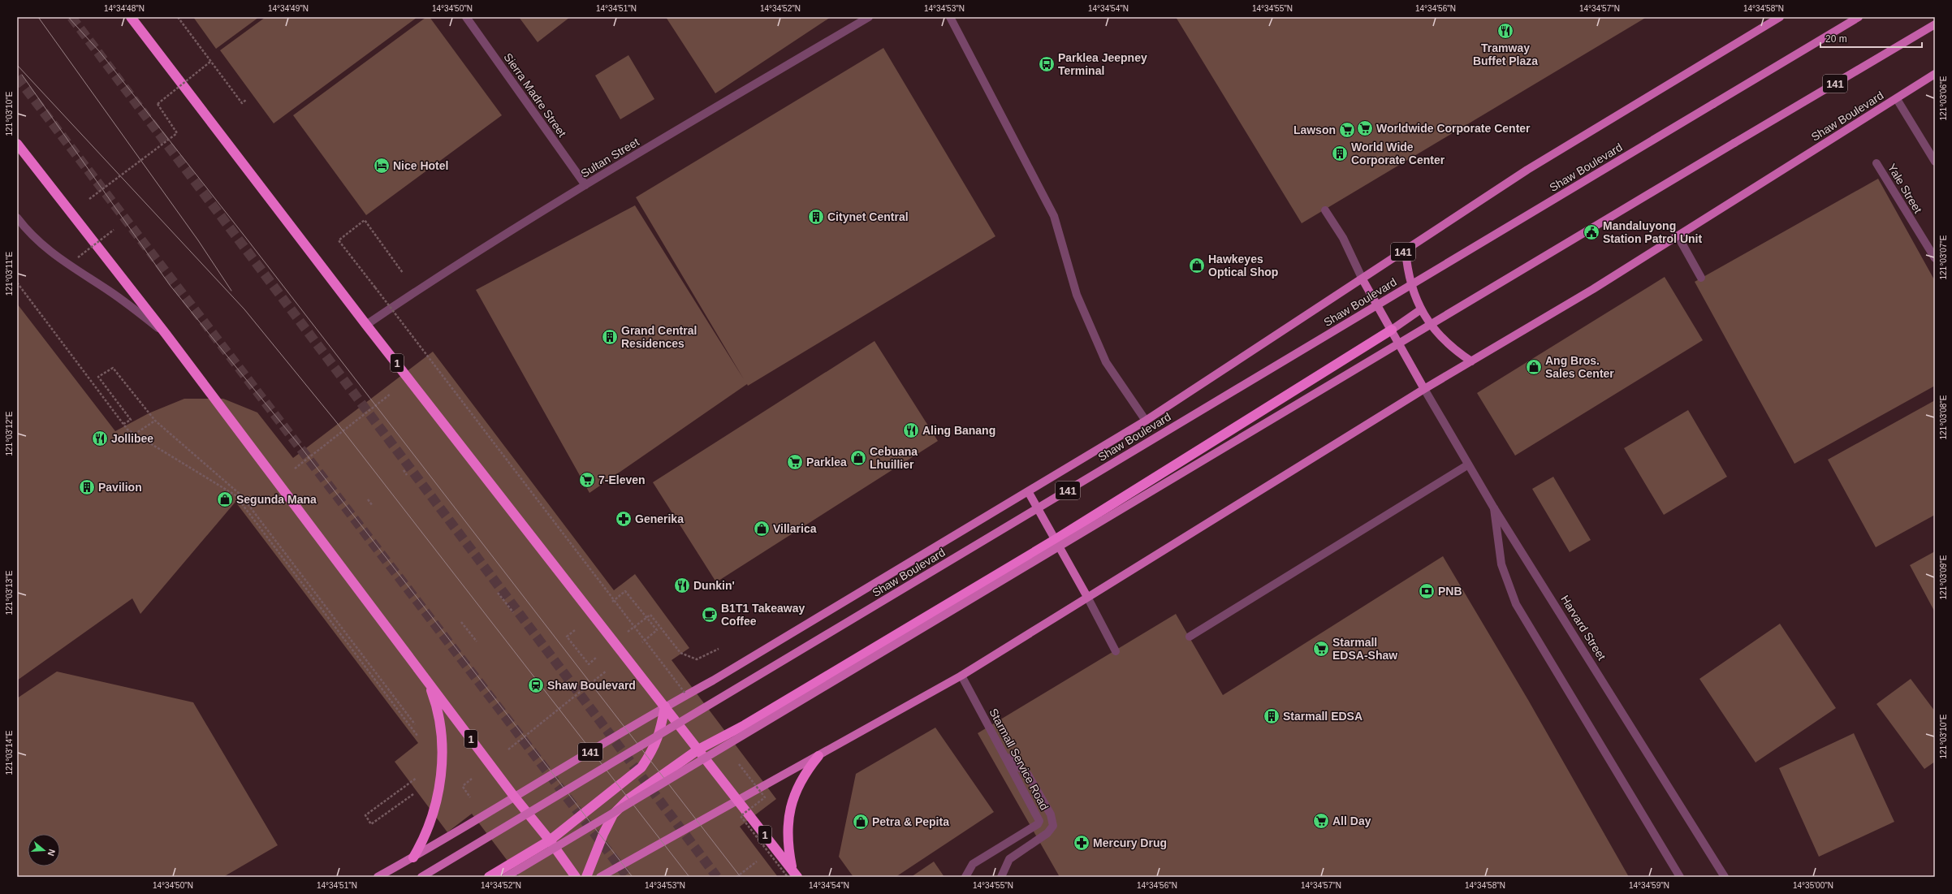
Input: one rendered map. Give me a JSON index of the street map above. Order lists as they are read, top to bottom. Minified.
{"streets":{"highway":["1"],"main road":["141","Shaw Boulevard"],"street":["Sierra Madre Street","Sultan Street","Yale Street","Harvard Street","Starmall Service Road"]},"crossings":[["Sierra Madre Street","Sultan Street"],["Shaw Boulevard","1"],["Shaw Boulevard","Harvard Street"],["Shaw Boulevard","Starmall Service Road"],["Sultan Street","1"]],"places":{"restaurant":["Tramway Buffet Plaza","Aling Banang","Jollibee","Dunkin'"],"bus stop":["Parklea Jeepney Terminal"],"supermarket":["Worldwide Corporate Center","Lawson","Parklea","7-Eleven","Starmall EDSA-Shaw","All Day"],"building":["World Wide Corporate Center","Citynet Central","Grand Central Residences","Pavilion","Starmall EDSA"],"hotel":["Nice Hotel"],"public building":["Mandaluyong Station Patrol Unit"],"shop":["Hawkeyes Optical Shop","Ang Bros. Sales Center","Cebuana Lhuillier","Segunda Mana","Villarica","Petra & Pepita"],"pharmacy":["Generika","Mercury Drug"],"bank":["PNB"],"cafe":["B1T1 Takeaway Coffee"],"station":["Shaw Boulevard"]},"scale_bar":"20 m","north":"right","coordinates":["14°34'48\"N","14°34'49\"N","14°34'50\"N","14°34'51\"N","14°34'52\"N","14°34'53\"N","14°34'54\"N","14°34'55\"N","14°34'56\"N","14°34'57\"N","14°34'58\"N","121°03'06\"E","121°03'10\"E","121°03'07\"E","121°03'11\"E","121°03'08\"E","121°03'12\"E","121°03'09\"E","121°03'13\"E","121°03'14\"E","14°34'59\"N","14°35'00\"N"]}
